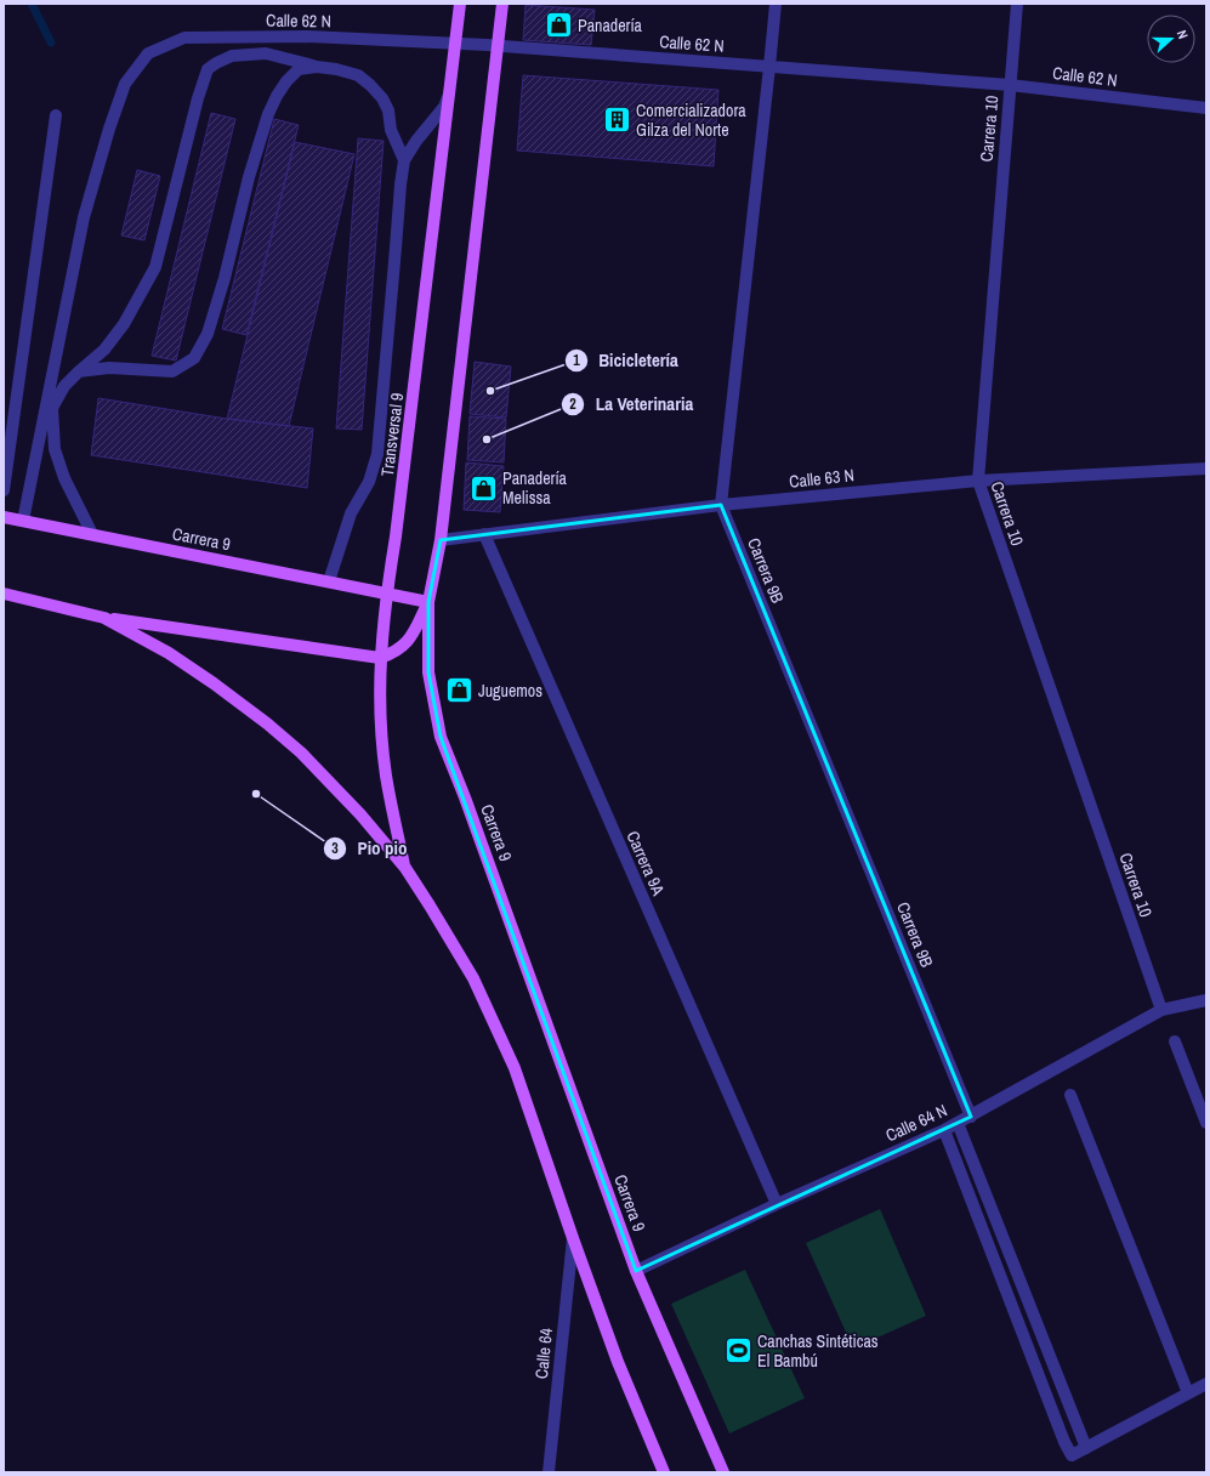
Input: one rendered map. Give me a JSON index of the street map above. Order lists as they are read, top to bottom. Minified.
{"streets":{"main road":["Transversal 9","Carrera 9"],"street":["Calle 62 N","Carrera 10","Calle 63 N","Carrera 9B","Carrera 9A","Calle 64 N","Calle 64"]},"crossings":[["Calle 62 N","Carrera 10"],["Calle 62 N","Transversal 9"],["Calle 62 N","Carrera 9"],["Calle 62 N","Carrera 9B"],["Carrera 10","Calle 63 N"],["Carrera 10","Calle 64 N"],["Transversal 9","Carrera 9"],["Calle 63 N","Carrera 9B"],["Calle 63 N","Carrera 9A"],["Carrera 9","Calle 64 N"],["Carrera 9B","Calle 64 N"],["Carrera 9A","Calle 64 N"]],"places":{"shop":["Panadería","Panadería Melissa","Juguemos"],"building":["Comercializadora Gilza del Norte"],"other":["Bicicletería","La Veterinaria","Pio pio"],"sports":["Canchas Sintéticas El Bambú"]},"north":"right"}
